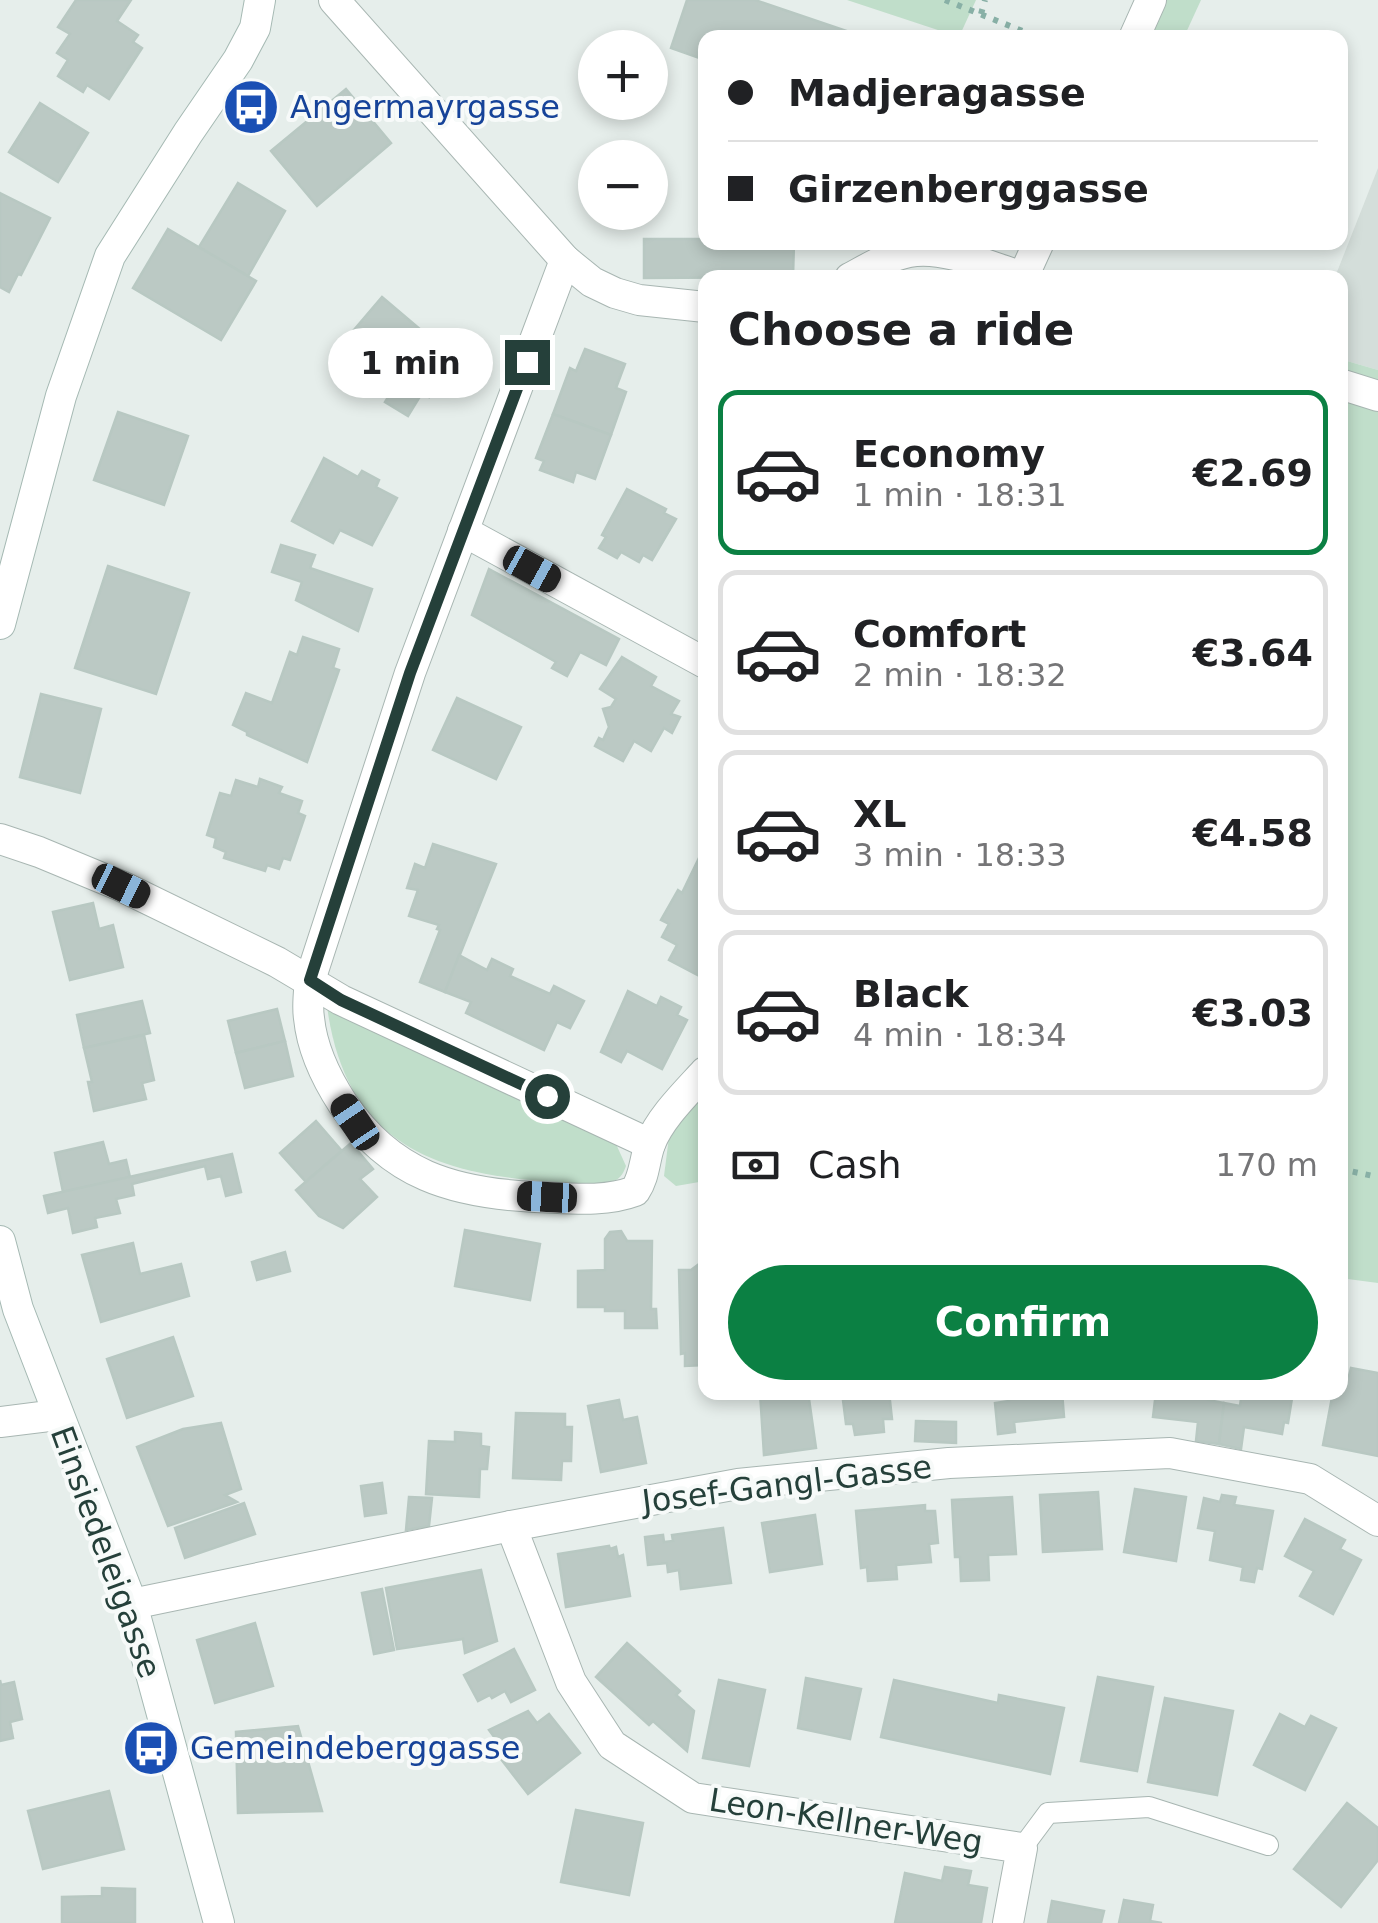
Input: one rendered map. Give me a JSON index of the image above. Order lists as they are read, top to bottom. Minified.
{"streets":{"street":["Josef-Gangl-Gasse","Einsiedeleigasse","Leon-Kellner-Weg"]},"crossings":[["Josef-Gangl-Gasse","Einsiedeleigasse"],["Josef-Gangl-Gasse","Leon-Kellner-Weg"]],"places":{"bus stop":["Angermayrgasse","Gemeindeberggasse"]},"page":{"map_buttons":["+","−"],"banner":["Madjeragasse","Girzenberggasse"],"heading":"Choose a ride","bubble":"1 min","list":[{"name":"Economy","note":"1 min · 18:31","value":"€2.69"},{"name":"Comfort","note":"2 min · 18:32","value":"€3.64"},{"name":"XL","note":"3 min · 18:33","value":"€4.58"},{"name":"Black","note":"4 min · 18:34","value":"€3.03"}],"pay":["Cash","170 m"],"buttons":"Confirm"}}
